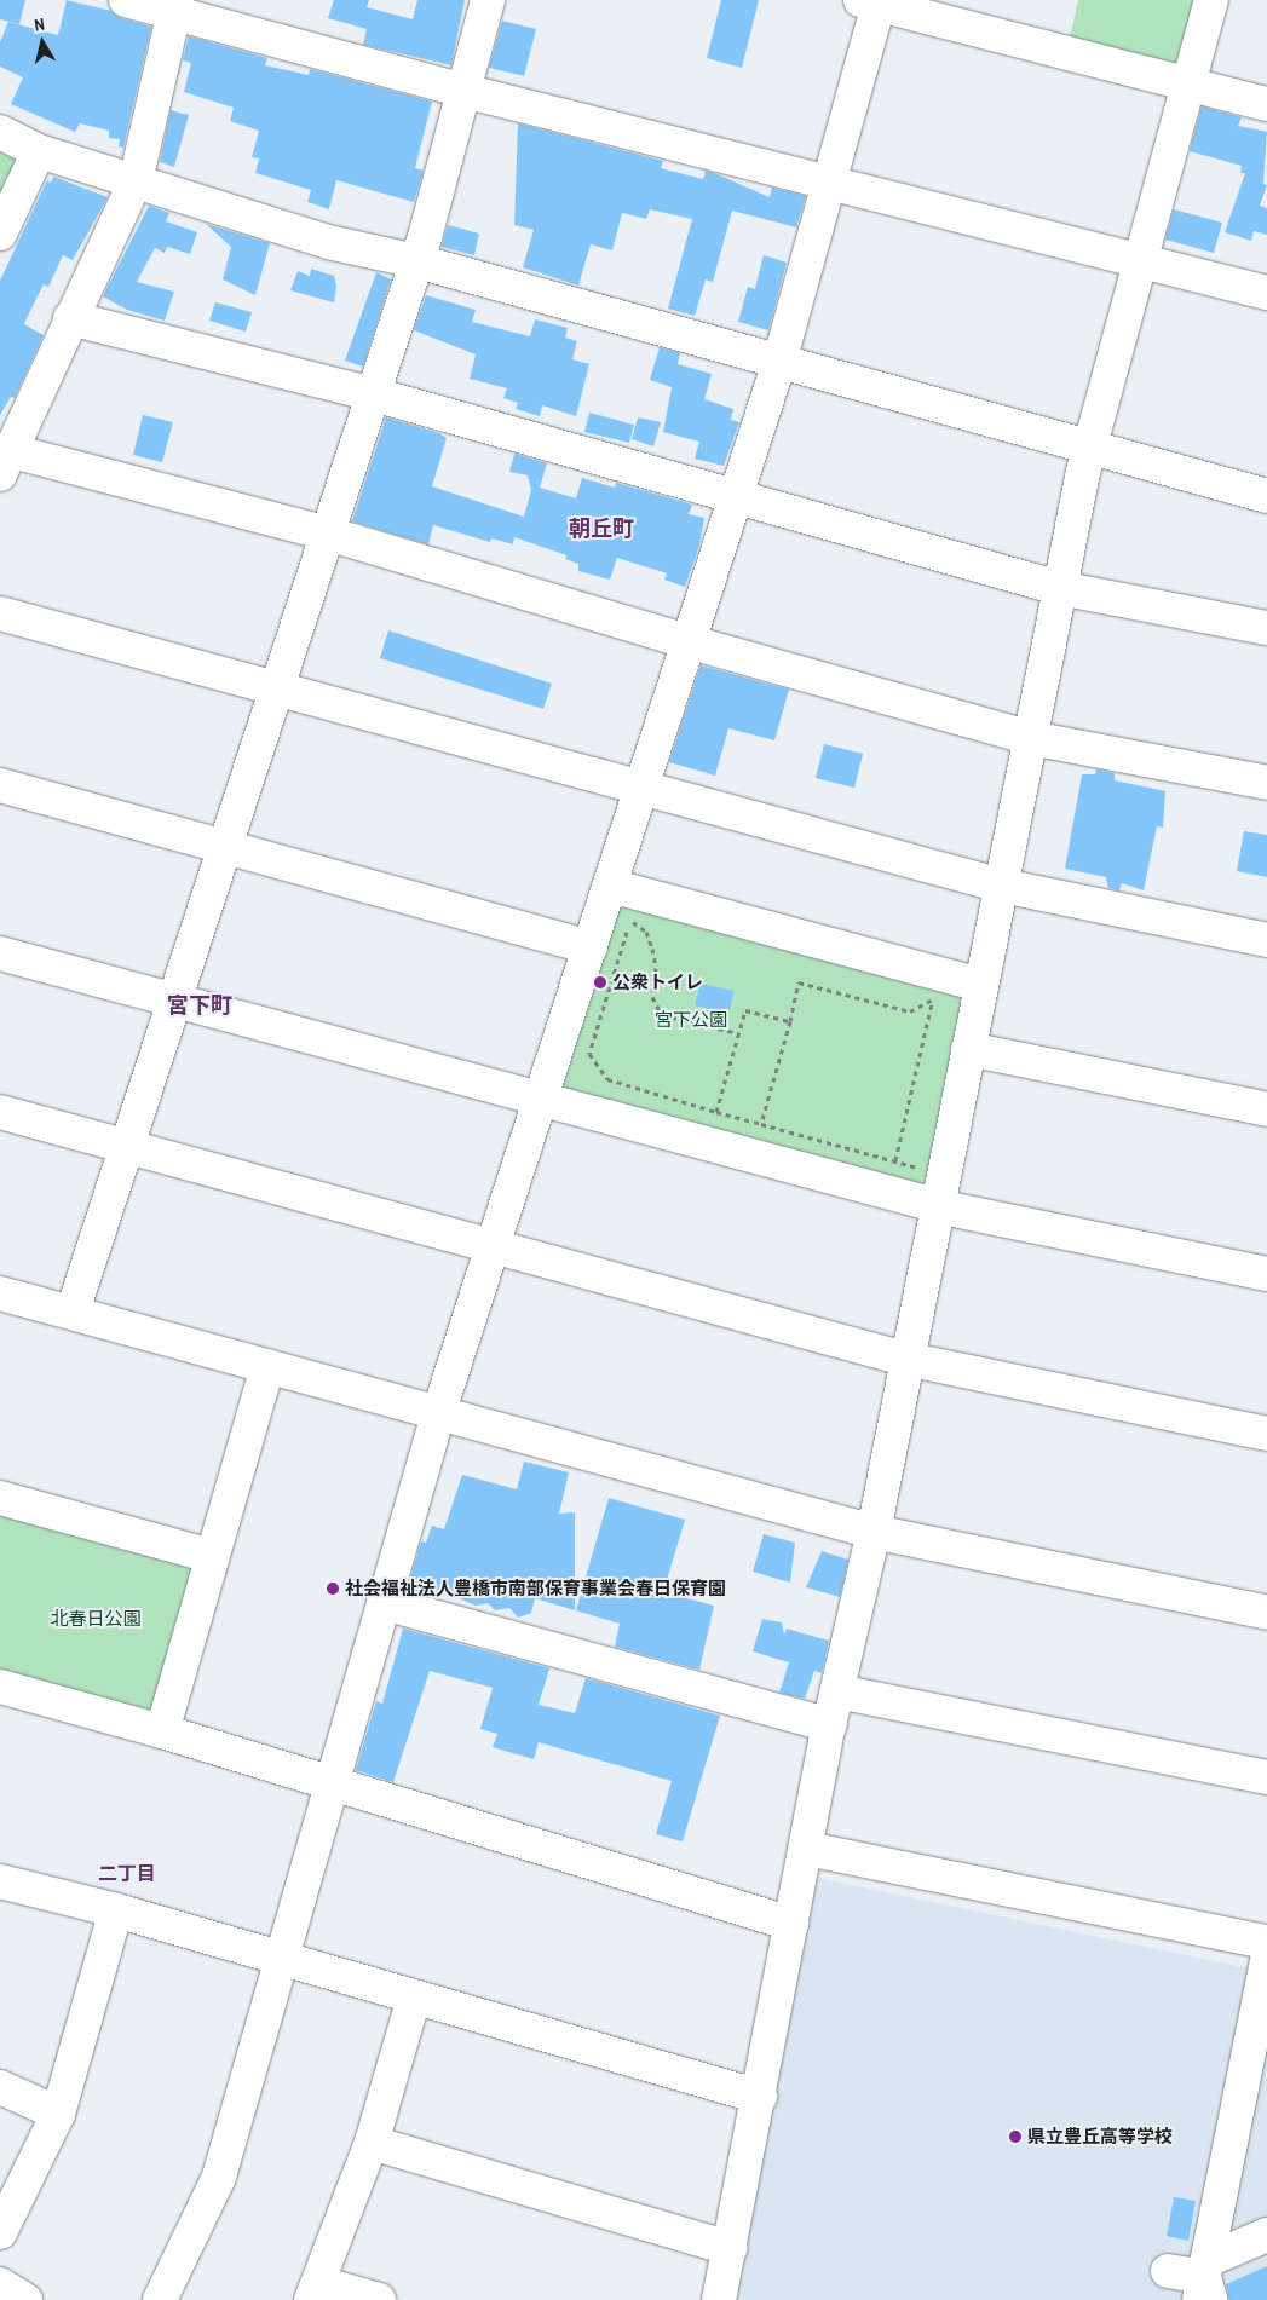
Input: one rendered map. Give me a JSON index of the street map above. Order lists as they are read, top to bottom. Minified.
{"districts":["朝丘町","宮下町","二丁目"],"parks":["宮下公園","北春日公園"],"places":["公衆トイレ","社会福祉法人豊橋市南部保育事業会春日保育園","県立豊丘高等学校"],"north":"top"}
